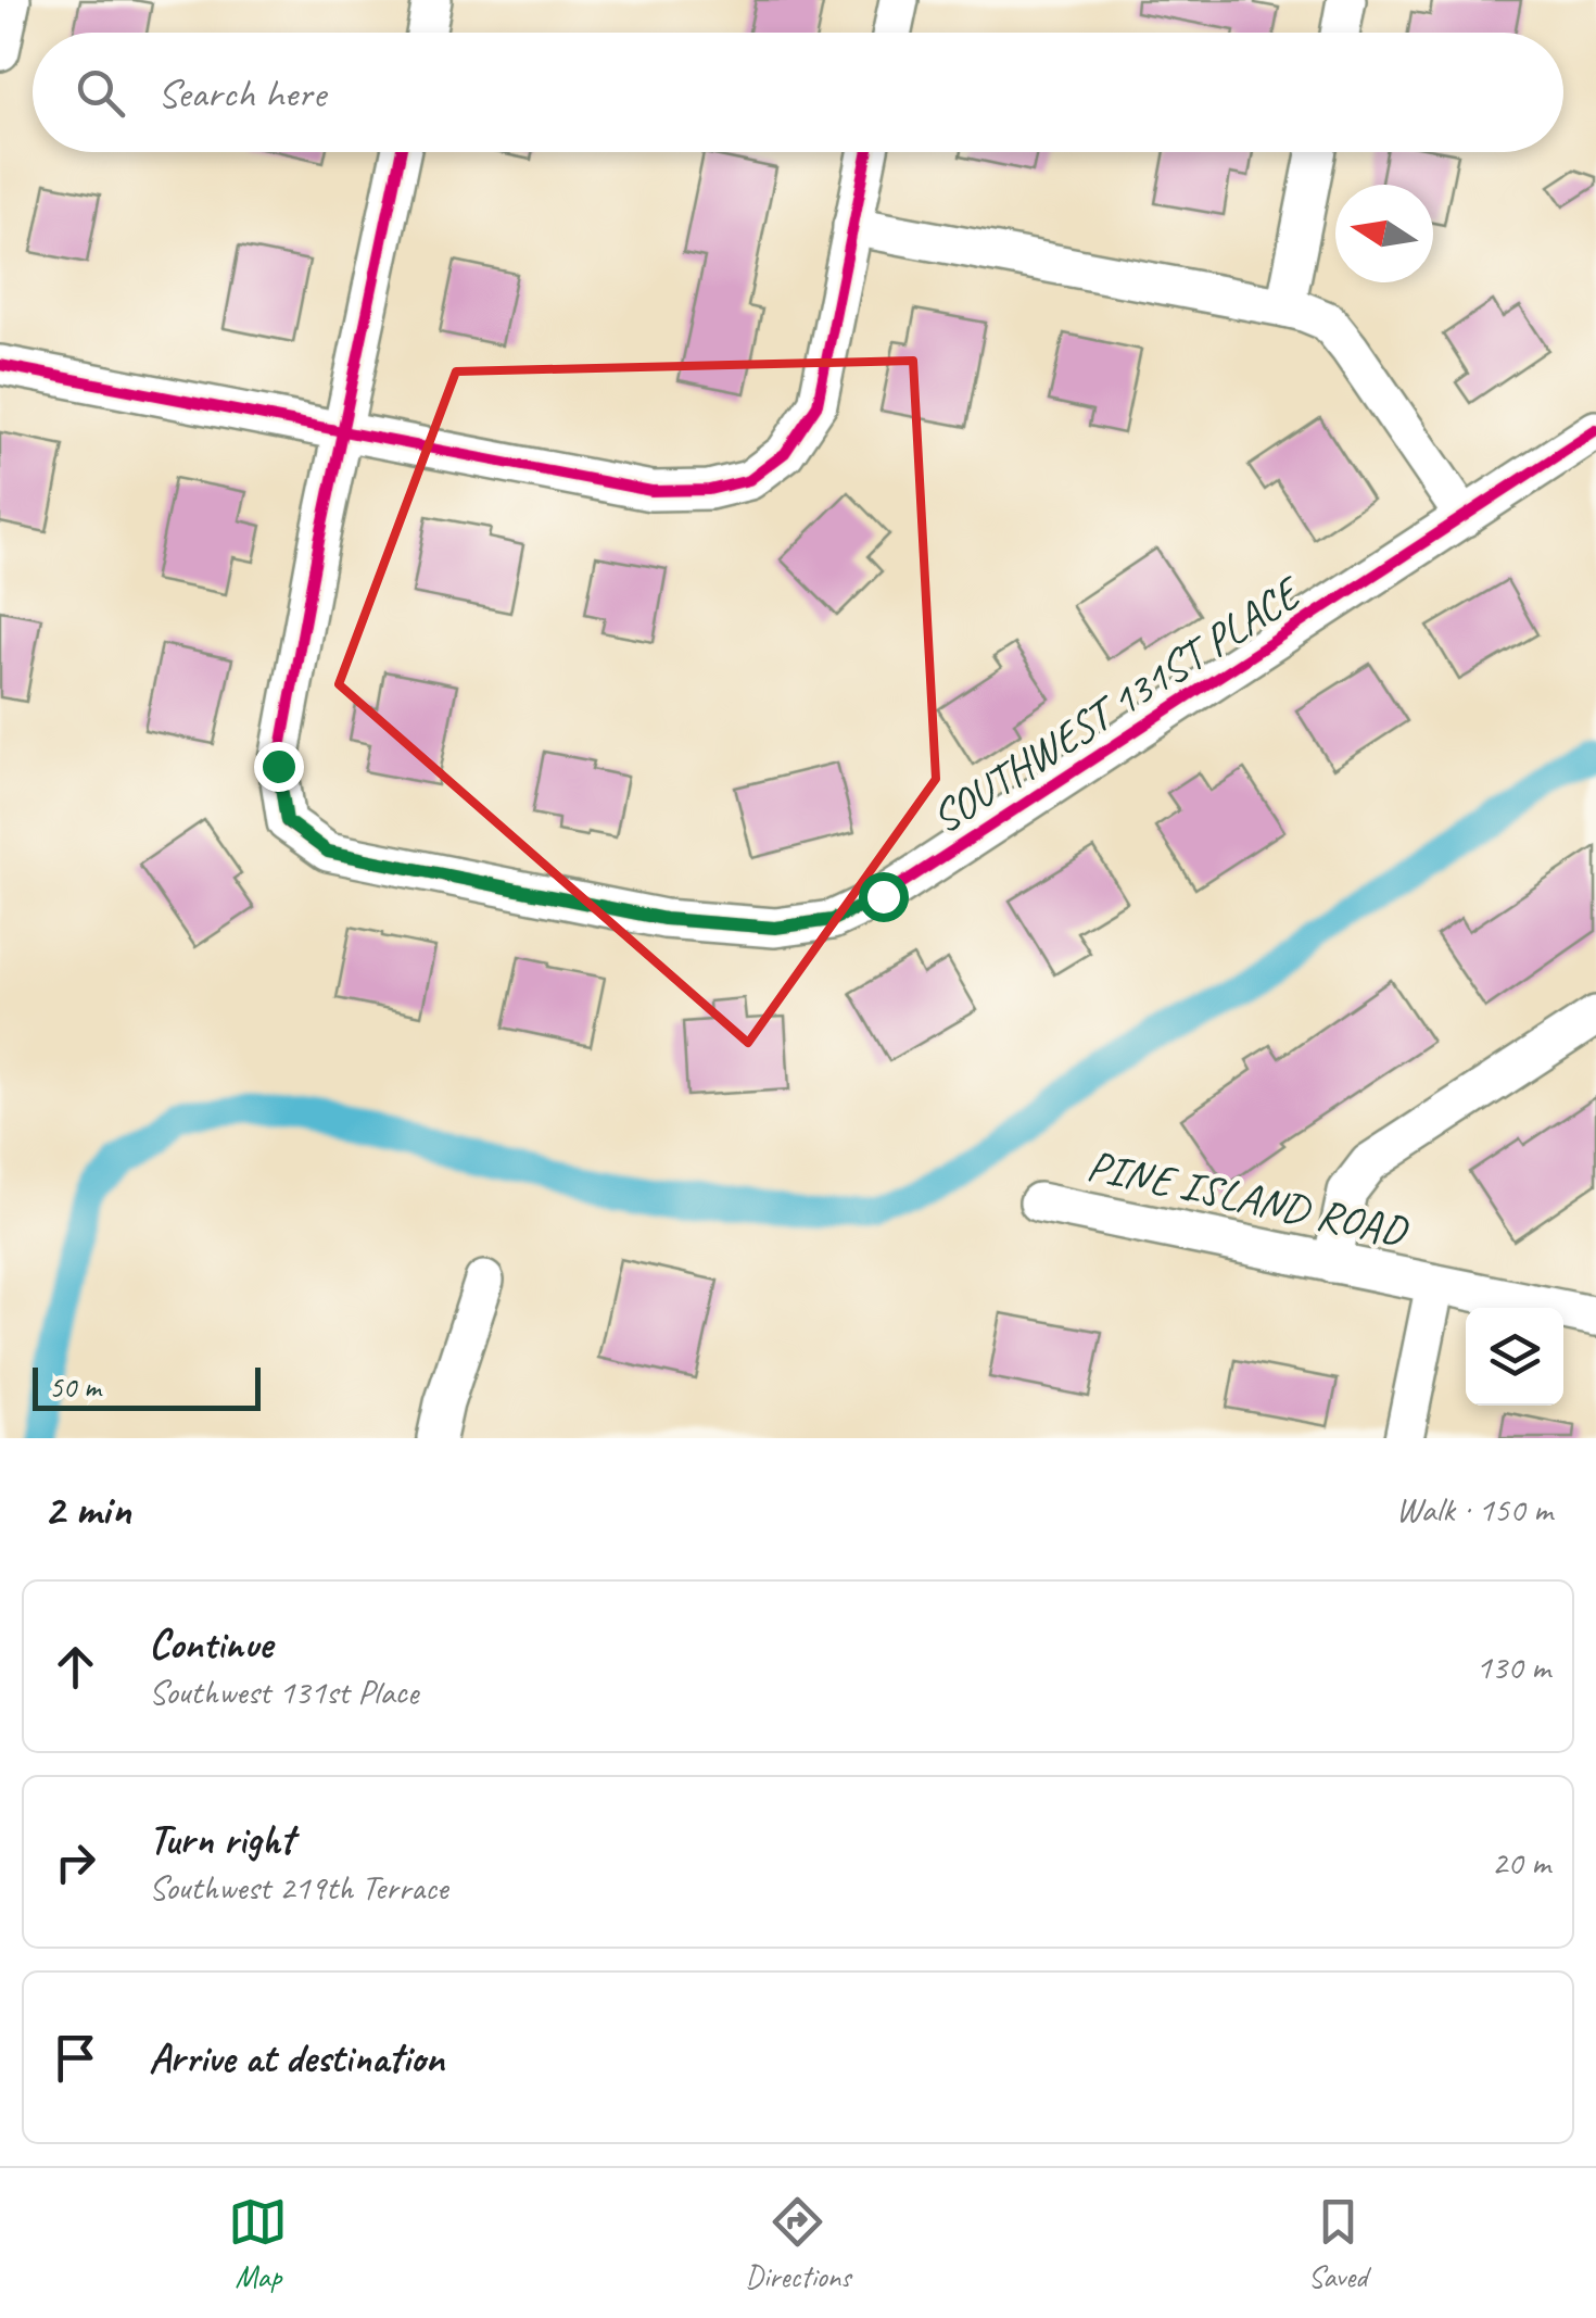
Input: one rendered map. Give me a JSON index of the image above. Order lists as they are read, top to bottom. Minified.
{"streets":{"street":["SOUTHWEST 131ST PLACE","PINE ISLAND ROAD"]},"scale_bar":"50 m","north":"left","page":{"search":"Search here","scale":"50 m","heading":["2 min","Walk · 150 m"],"list":[["Continue","Southwest 131st Place","130 m"],["Turn right","Southwest 219th Terrace","20 m"],"Arrive at destination"],"nav":["Map","Directions","Saved"]}}
